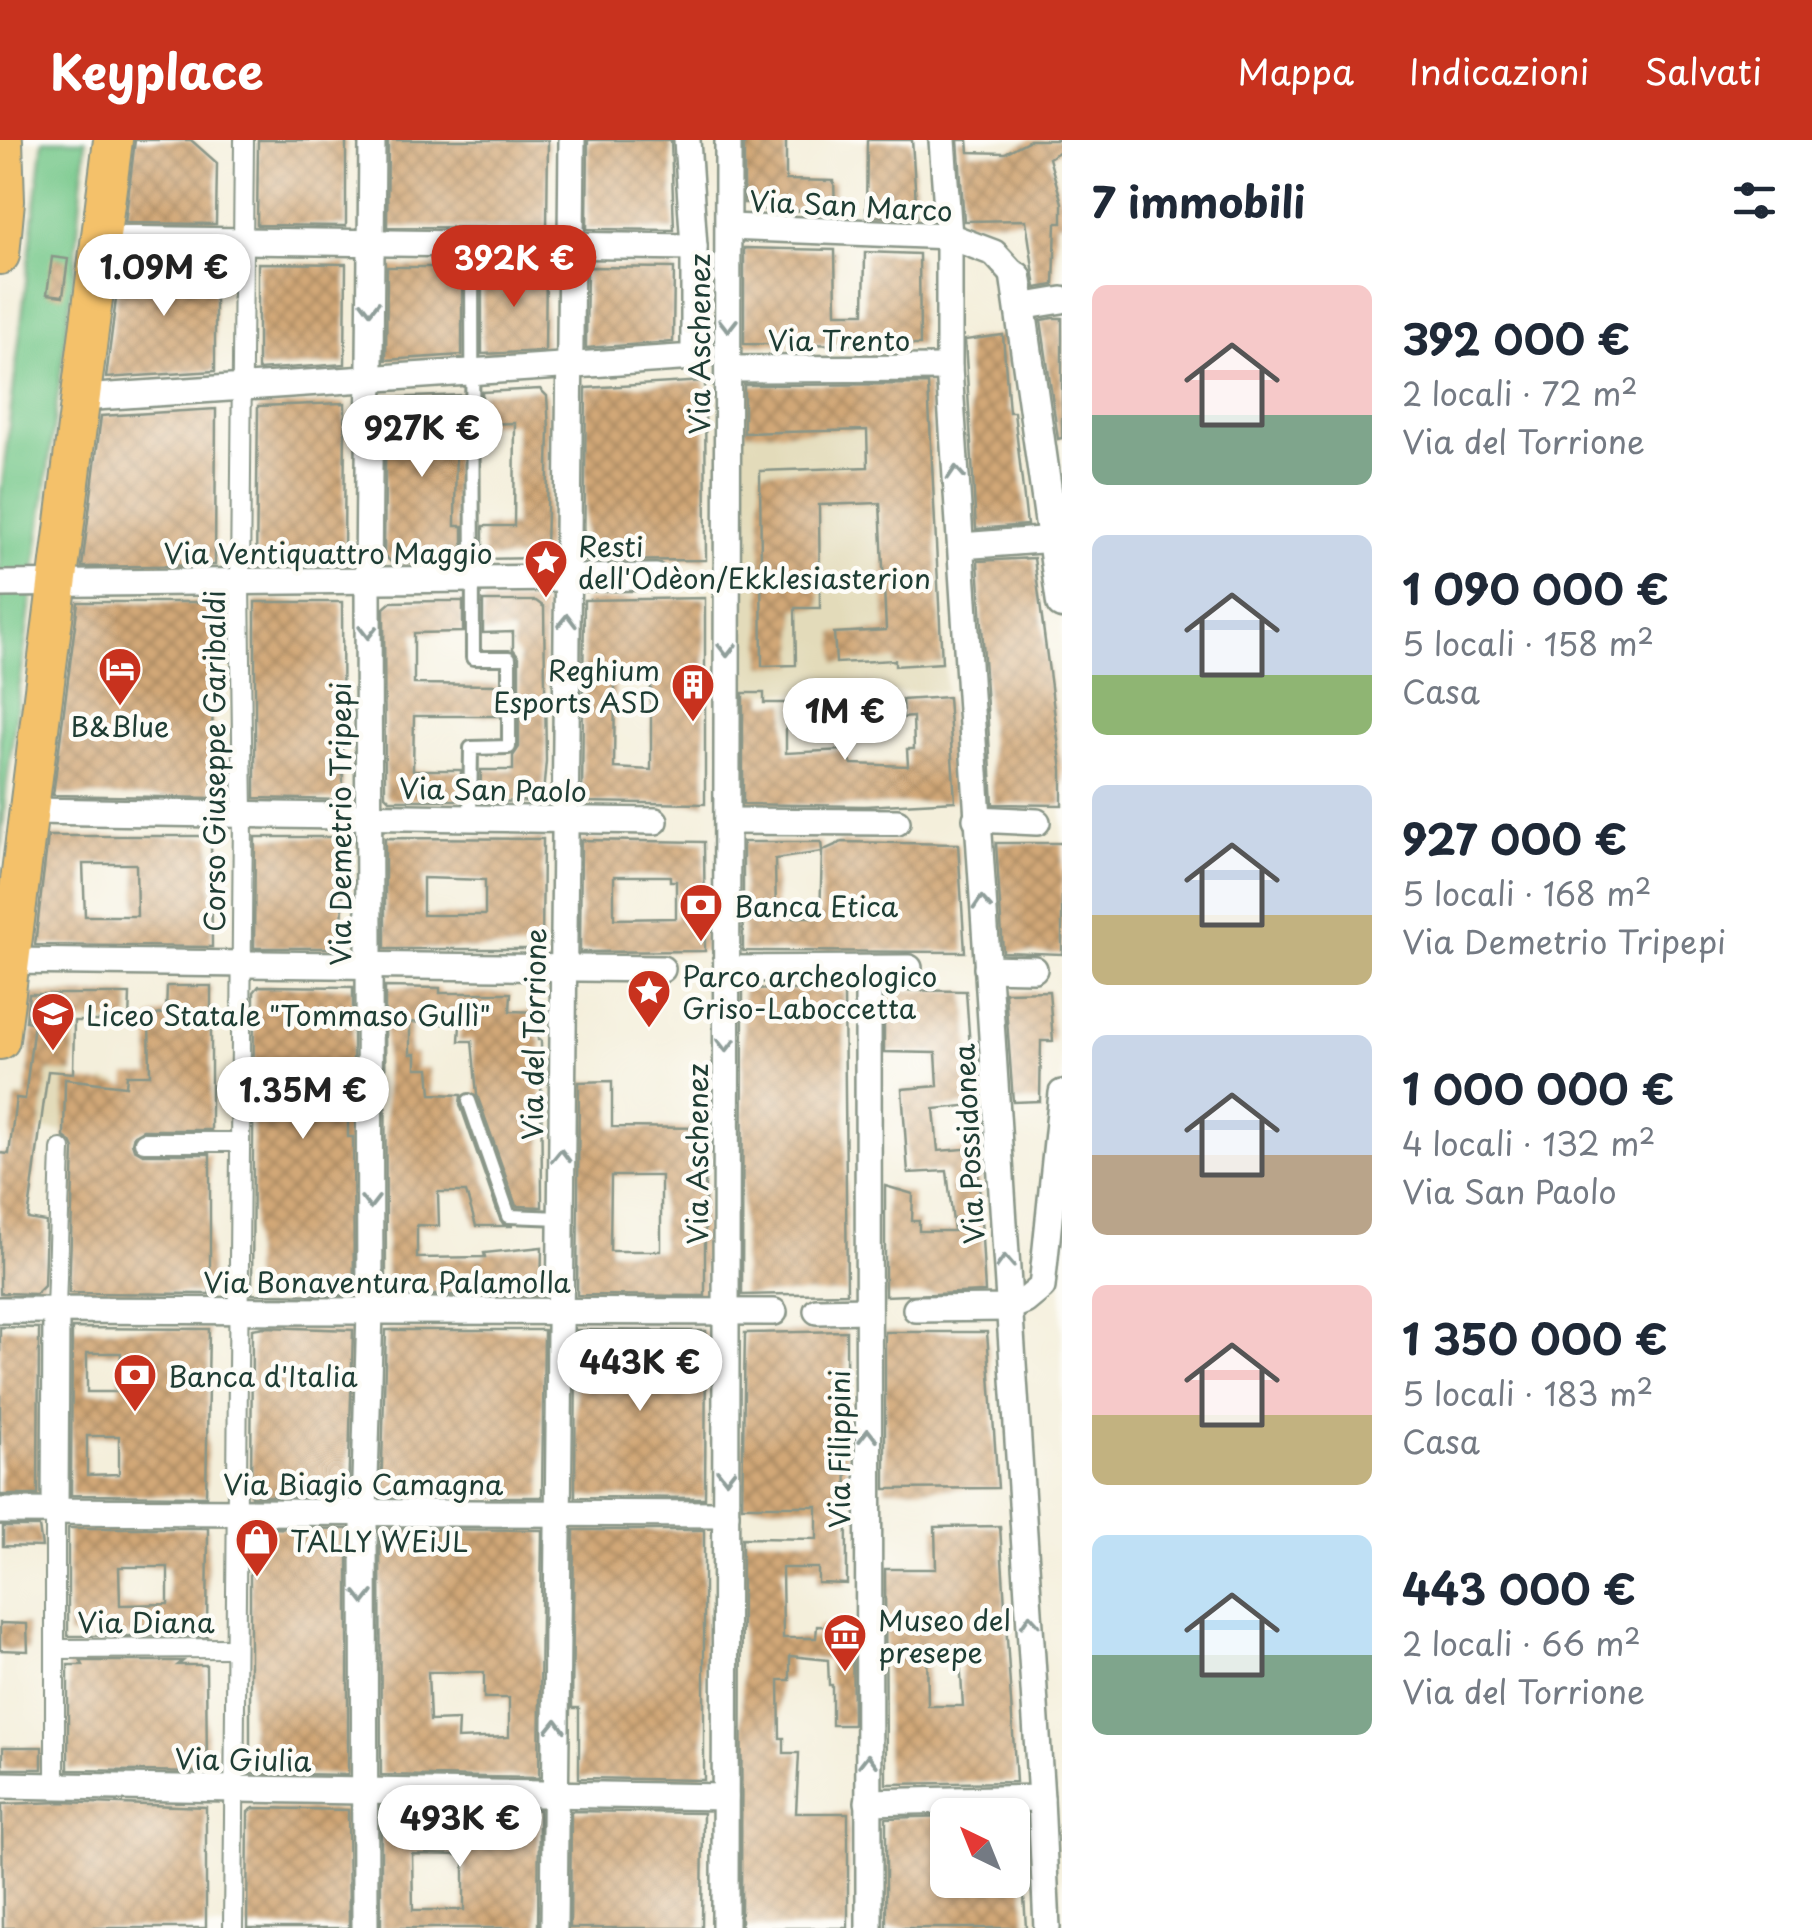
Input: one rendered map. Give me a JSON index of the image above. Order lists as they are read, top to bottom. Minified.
{"streets":{"street":["Via San Marco","Via Trento","Via Aschenez","Via Ventiquattro Maggio","Corso Giuseppe Garibaldi","Via San Paolo","Via Demetrio Tripepi","Via del Torrione","Via Possidonea","Via Bonaventura Palamolla","Via Filippini","Via Biagio Camagna","Via Diana","Via Giulia"]},"crossings":[["Via San Marco","Via Aschenez"],["Via San Marco","Via Possidonea"],["Via Trento","Via Aschenez"],["Via Trento","Via Possidonea"],["Via Aschenez","Via Bonaventura Palamolla"],["Via Aschenez","Via Biagio Camagna"],["Via Aschenez","Via Giulia"],["Via Ventiquattro Maggio","Corso Giuseppe Garibaldi"],["Via Ventiquattro Maggio","Via Demetrio Tripepi"],["Via Ventiquattro Maggio","Via del Torrione"],["Corso Giuseppe Garibaldi","Via San Paolo"],["Corso Giuseppe Garibaldi","Via Bonaventura Palamolla"],["Corso Giuseppe Garibaldi","Via Biagio Camagna"],["Corso Giuseppe Garibaldi","Via Diana"],["Corso Giuseppe Garibaldi","Via Giulia"],["Via San Paolo","Via Demetrio Tripepi"],["Via San Paolo","Via del Torrione"],["Via Demetrio Tripepi","Via Bonaventura Palamolla"],["Via Demetrio Tripepi","Via Biagio Camagna"],["Via Demetrio Tripepi","Via Giulia"],["Via del Torrione","Via Bonaventura Palamolla"],["Via del Torrione","Via Biagio Camagna"],["Via del Torrione","Via Giulia"]],"one_way":["Via Aschenez","Via Demetrio Tripepi","Via del Torrione","Via Possidonea","Via Filippini"],"places":{"place":["Resti dell'Odèon/Ekklesiasterion","Parco archeologico Griso-Laboccetta"],"hotel":["B&Blue"],"building":["Reghium Esports ASD"],"bank":["Banca Etica","Banca d'Italia"],"school or university":["Liceo Statale \"Tommaso Gullì\""],"shop":["TALLY WEiJL"],"museum":["Museo del presepe"]},"north":"top left","page":{"header":"Keyplace","nav":["Mappa","Indicazioni","Salvati"],"heading":"7 immobili","price":["392K €","1.09M €","927K €","1M €","1.35M €","443K €","493K €"],"list":[{"name":"392 000 €","note":"2 locali · 72 m² · Via del Torrione"},{"name":"1 090 000 €","note":"5 locali · 158 m² · Casa"},{"name":"927 000 €","note":"5 locali · 168 m² · Via Demetrio Tripepi"},{"name":"1 000 000 €","note":"4 locali · 132 m² · Via San Paolo"},{"name":"1 350 000 €","note":"5 locali · 183 m² · Casa"},{"name":"443 000 €","note":"2 locali · 66 m² · Via del Torrione"}]}}
